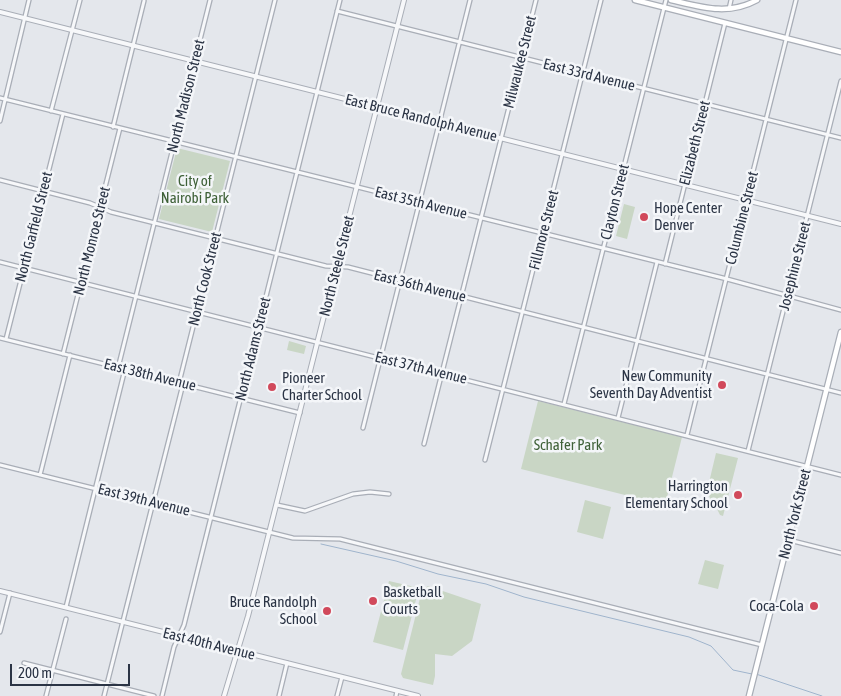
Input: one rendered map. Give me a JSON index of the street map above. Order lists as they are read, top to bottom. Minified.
{"streets":{"main road":["North York Street"],"street":["Milwaukee Street","East 33rd Avenue","North Madison Street","East Bruce Randolph Avenue","Elizabeth Street","Clayton Street","East 35th Avenue","Columbine Street","North Garfield Street","Fillmore Street","North Monroe Street","North Steele Street","Josephine Street","North Cook Street","East 36th Avenue","North Adams Street","East 37th Avenue","East 38th Avenue","East 39th Avenue","East 40th Avenue"]},"crossings":[["Milwaukee Street","East 33rd Avenue"],["Milwaukee Street","East Bruce Randolph Avenue"],["Milwaukee Street","East 35th Avenue"],["Milwaukee Street","East 36th Avenue"],["Milwaukee Street","East 37th Avenue"],["East 33rd Avenue","Elizabeth Street"],["East 33rd Avenue","Clayton Street"],["East 33rd Avenue","Columbine Street"],["East 33rd Avenue","Fillmore Street"],["East 33rd Avenue","North Steele Street"],["East 33rd Avenue","Josephine Street"],["East 33rd Avenue","North Adams Street"],["North Madison Street","East Bruce Randolph Avenue"],["North Madison Street","East 35th Avenue"],["North Madison Street","East 36th Avenue"],["North Madison Street","East 37th Avenue"],["North Madison Street","East 38th Avenue"],["East Bruce Randolph Avenue","Elizabeth Street"],["East Bruce Randolph Avenue","Clayton Street"],["East Bruce Randolph Avenue","Columbine Street"],["East Bruce Randolph Avenue","Fillmore Street"],["East Bruce Randolph Avenue","North Steele Street"],["East Bruce Randolph Avenue","Josephine Street"],["East Bruce Randolph Avenue","North Cook Street"],["East Bruce Randolph Avenue","North Adams Street"],["Elizabeth Street","East 35th Avenue"],["Clayton Street","East 35th Avenue"],["Clayton Street","East 36th Avenue"],["Clayton Street","East 37th Avenue"],["East 35th Avenue","Columbine Street"],["East 35th Avenue","North Garfield Street"],["East 35th Avenue","Fillmore Street"],["East 35th Avenue","North Monroe Street"],["East 35th Avenue","North Steele Street"],["East 35th Avenue","Josephine Street"],["East 35th Avenue","North Cook Street"],["East 35th Avenue","North Adams Street"],["Columbine Street","East 36th Avenue"],["Columbine Street","East 37th Avenue"],["North Garfield Street","East 36th Avenue"],["North Garfield Street","East 37th Avenue"],["North Garfield Street","East 38th Avenue"],["Fillmore Street","East 36th Avenue"],["Fillmore Street","East 37th Avenue"],["North Monroe Street","East 36th Avenue"],["North Monroe Street","East 37th Avenue"],["North Monroe Street","East 38th Avenue"],["North Steele Street","East 36th Avenue"],["North Steele Street","East 37th Avenue"],["North Steele Street","East 38th Avenue"],["North Steele Street","East 39th Avenue"],["North Steele Street","East 40th Avenue"],["Josephine Street","East 36th Avenue"],["Josephine Street","East 37th Avenue"],["North Cook Street","East 36th Avenue"],["North Cook Street","East 37th Avenue"],["North Cook Street","East 38th Avenue"],["North Cook Street","East 39th Avenue"],["North Cook Street","East 40th Avenue"],["East 36th Avenue","North Adams Street"],["East 36th Avenue","North York Street"],["North Adams Street","East 37th Avenue"],["North Adams Street","East 38th Avenue"],["North Adams Street","East 39th Avenue"],["North Adams Street","East 40th Avenue"],["East 37th Avenue","North York Street"],["East 39th Avenue","North York Street"]],"parks":["City of Nairobi Park","Schafer Park"],"places":["Hope Center Denver","New Community Seventh Day Adventist","Pioneer Charter School","Harrington Elementary School","Basketball Courts","Coca-Cola","Bruce Randolph School"],"scale_bar":"200 m"}
